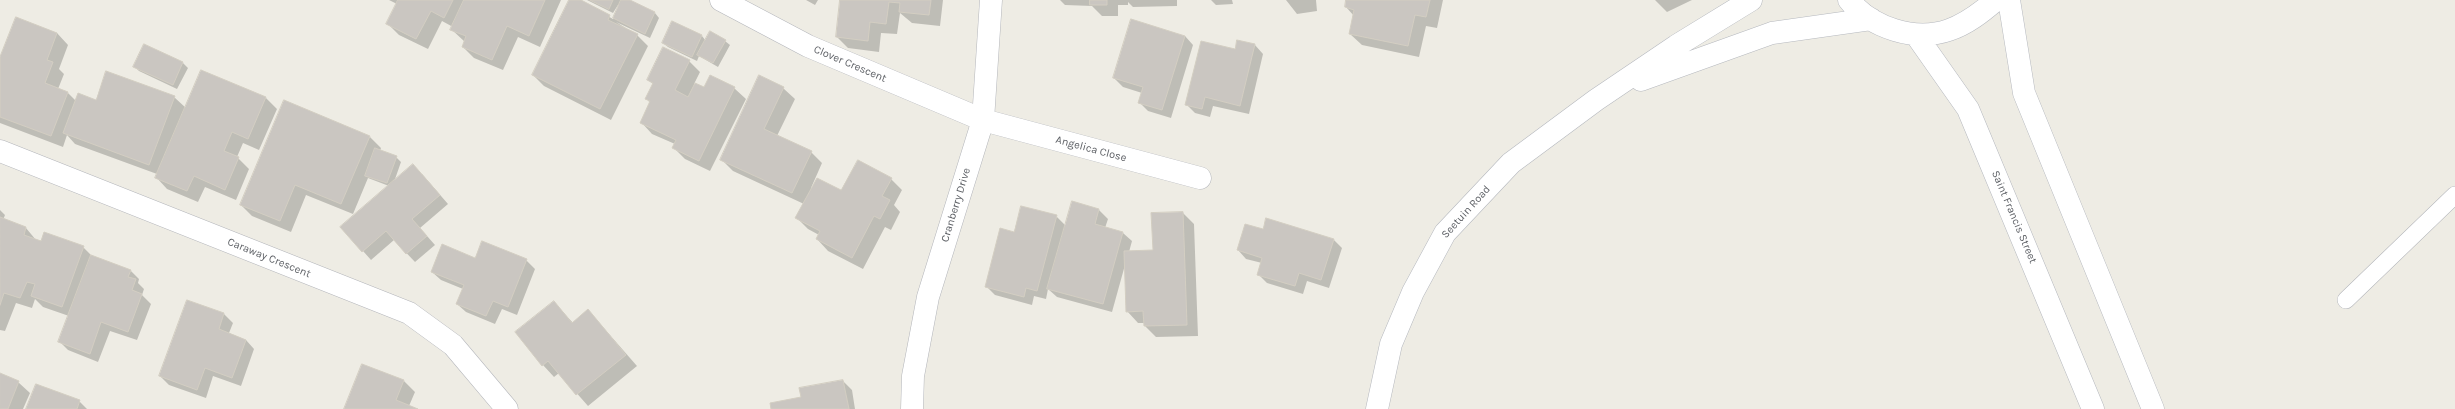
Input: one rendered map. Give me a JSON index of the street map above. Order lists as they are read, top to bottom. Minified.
{"streets":{"street":["Clover Crescent","Angelica Close","Cranberry Drive","Seetuin Road","Saint Francis Street","Caraway Crescent"]},"crossings":[["Clover Crescent","Angelica Close"],["Clover Crescent","Cranberry Drive"],["Angelica Close","Cranberry Drive"]]}
